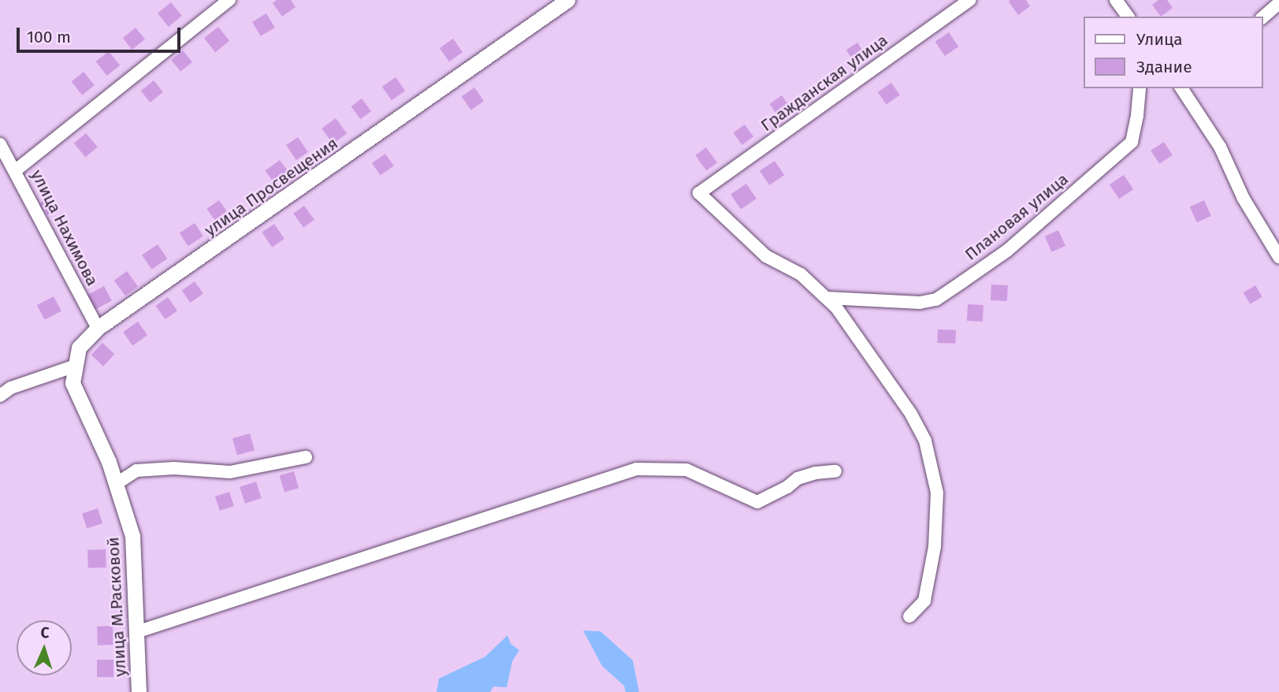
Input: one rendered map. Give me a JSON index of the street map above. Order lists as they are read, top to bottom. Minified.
{"streets":{"street":["Гражданская улица","улица Просвещения","Плановая улица","улица Нахимова","улица М.Расковой"]},"crossings":[["Гражданская улица","Плановая улица"],["улица Просвещения","улица Нахимова"],["улица Просвещения","улица М.Расковой"]],"legend":["Улица","Здание"],"scale_bar":"100 m","north":"top"}
